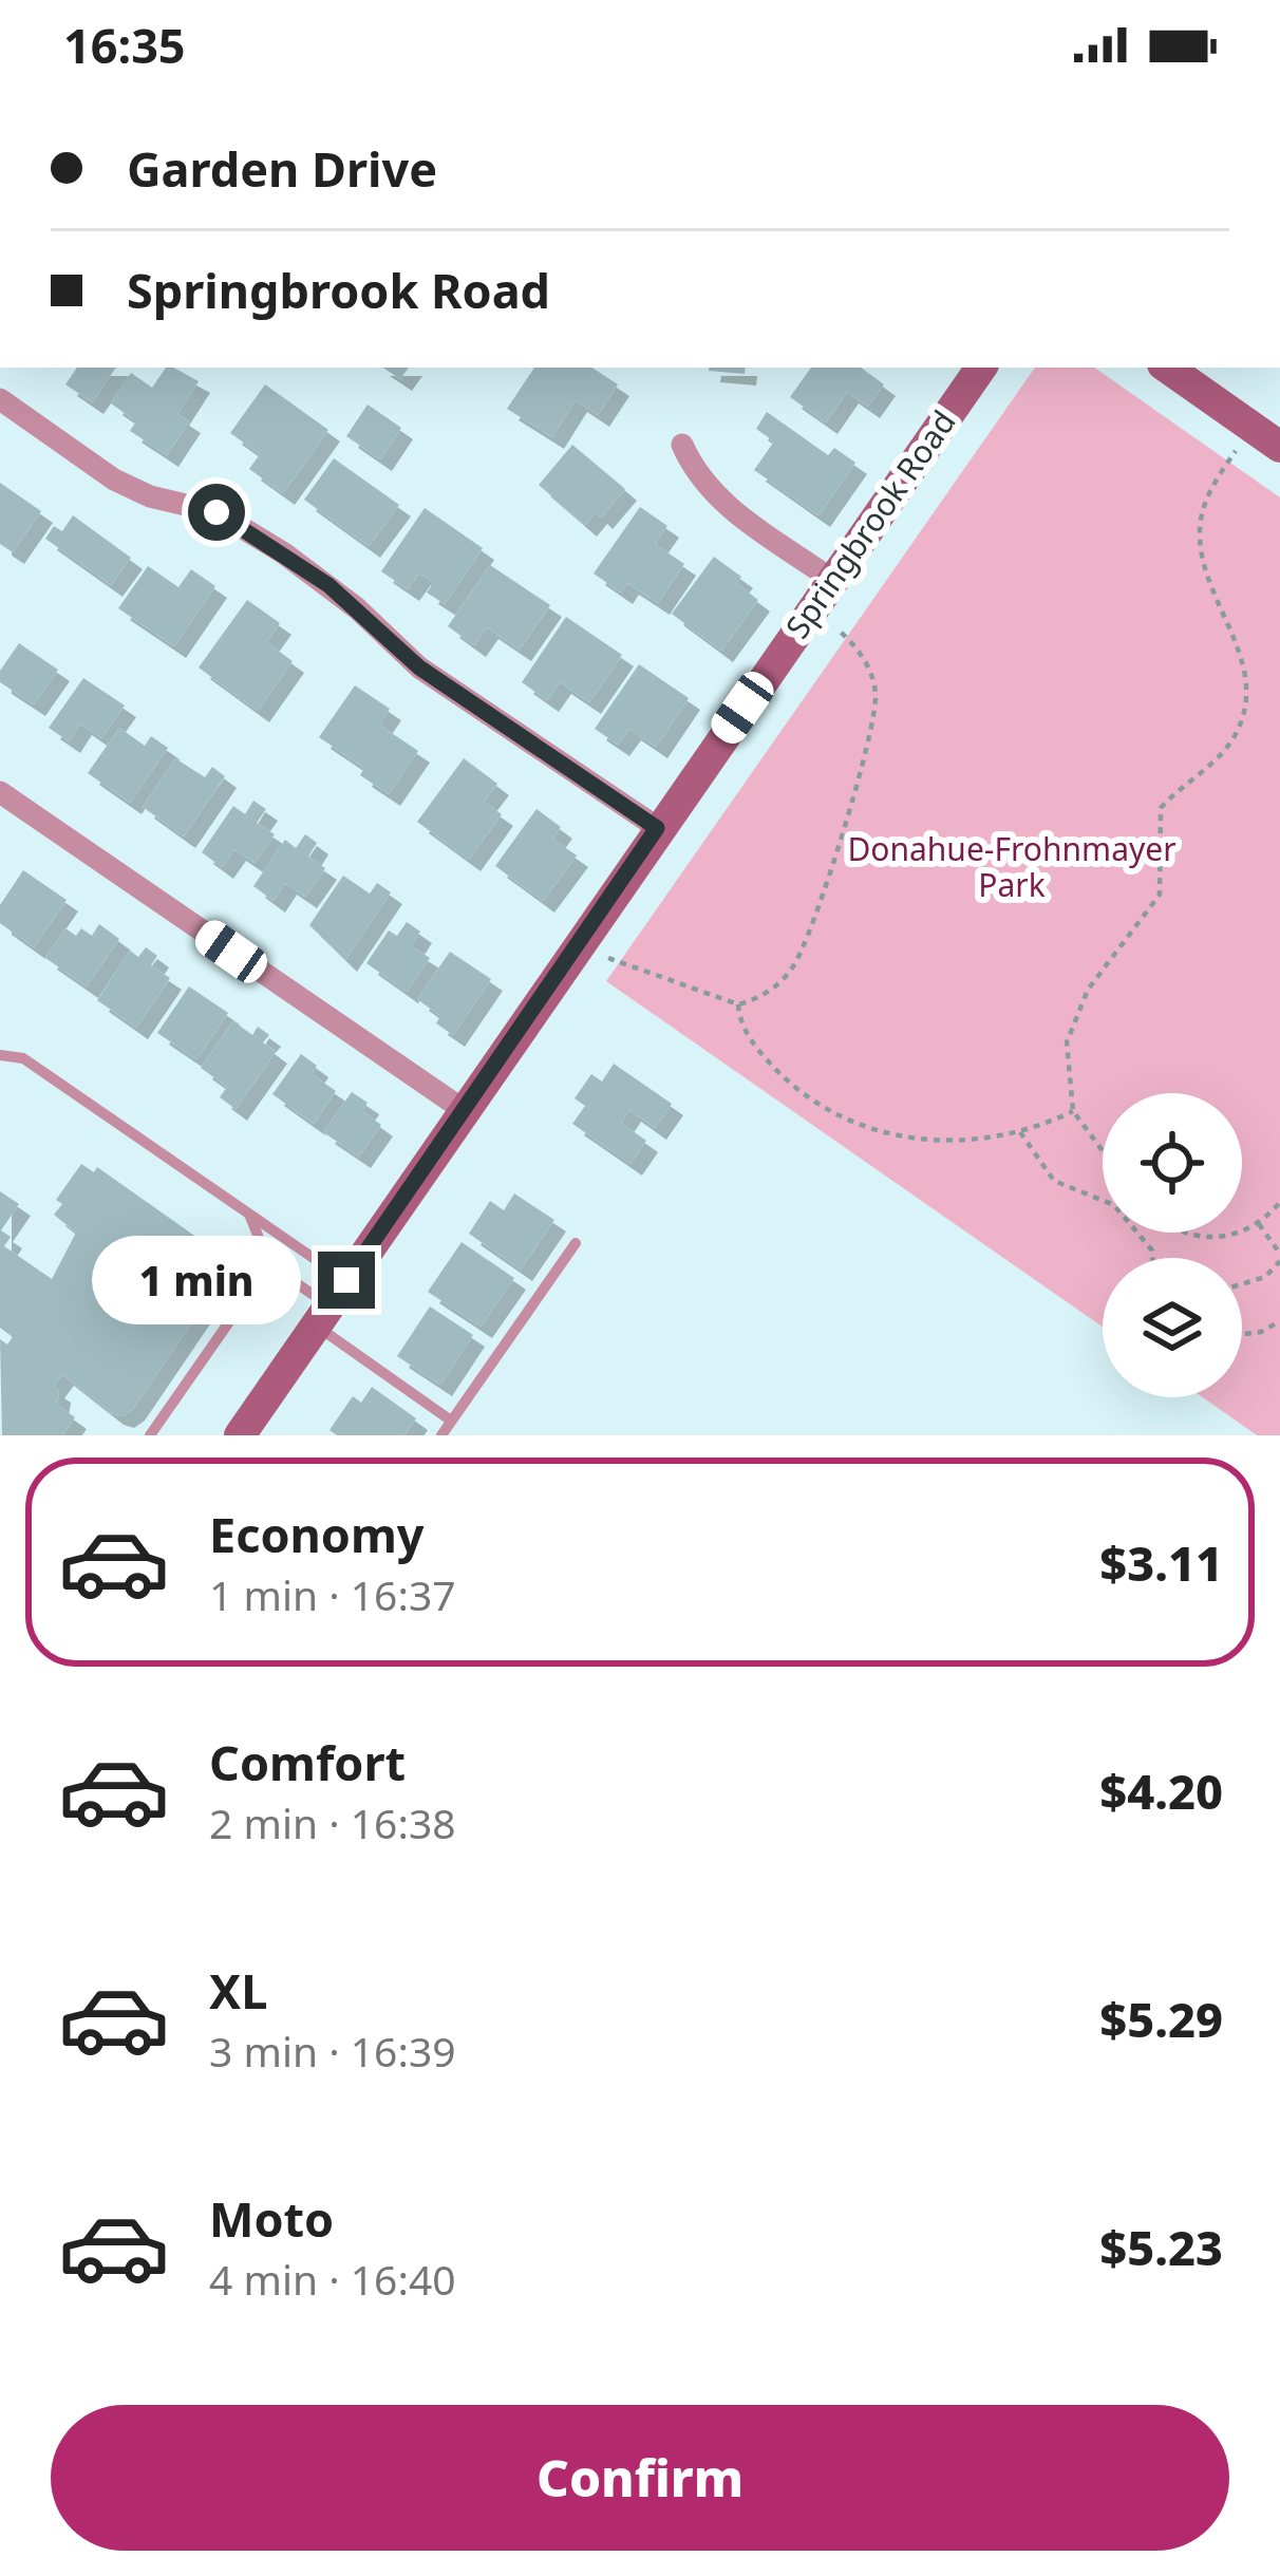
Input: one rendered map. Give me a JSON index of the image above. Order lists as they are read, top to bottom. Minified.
{"streets":{"street":["Springbrook Road"]},"parks":["Donahue-Frohnmayer Park"],"page":{"status":"16:35","banner":["Garden Drive","Springbrook Road"],"bubble":"1 min","list":[{"name":"Economy","note":"1 min · 16:37","value":"$3.11"},{"name":"Comfort","note":"2 min · 16:38","value":"$4.20"},{"name":"XL","note":"3 min · 16:39","value":"$5.29"},{"name":"Moto","note":"4 min · 16:40","value":"$5.23"}],"buttons":"Confirm"}}
